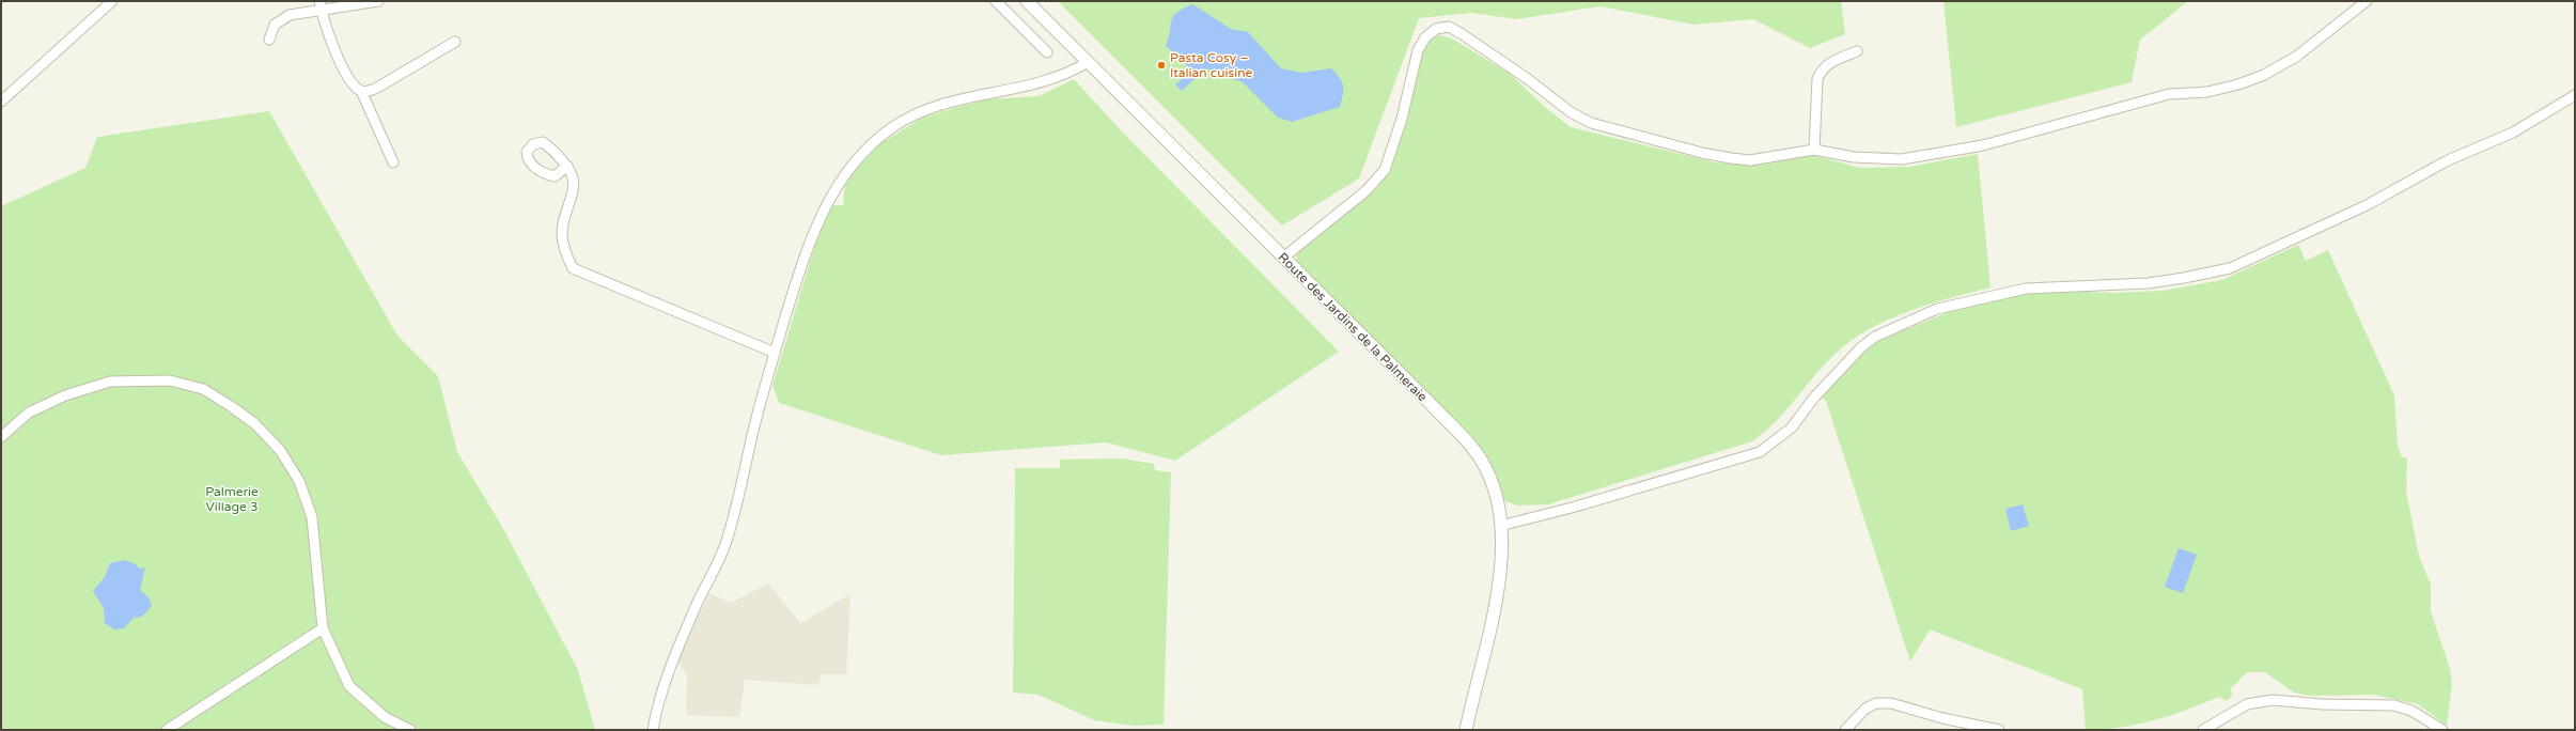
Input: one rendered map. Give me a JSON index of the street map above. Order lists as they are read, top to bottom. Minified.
{"streets":{"street":["Route des Jardins de la Palmeraie"]},"parks":["Palmerie Village 3"],"places":["Pasta Cosy – Italian cuisine"]}
